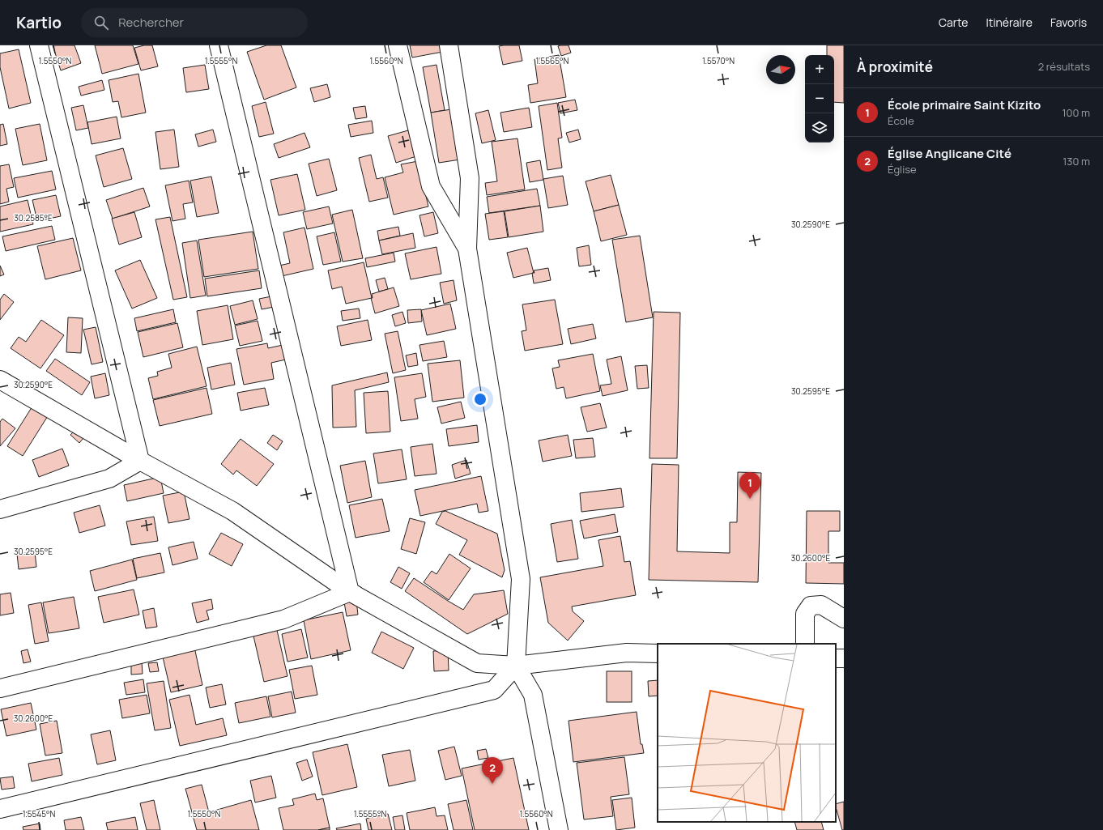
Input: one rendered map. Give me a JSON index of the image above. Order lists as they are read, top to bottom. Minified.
{"north":"right","page":{"header":"Kartio","search":"Rechercher","nav":["Carte","Itinéraire","Favoris"],"heading":["À proximité","2 résultats"],"map_buttons":["+","−"],"list":[{"mark":"1","name":"École primaire Saint Kizito","note":"École","value":"100 m"},{"mark":"2","name":"Église Anglicane Cité","note":"Église","value":"130 m"}],"pins":["1","2"]},"coordinates":["1.5550°N","1.5555°N","1.5560°N","1.5565°N","1.5570°N","30.2585°E","30.2590°E","30.2595°E","30.2600°E","1.5545°N"]}
